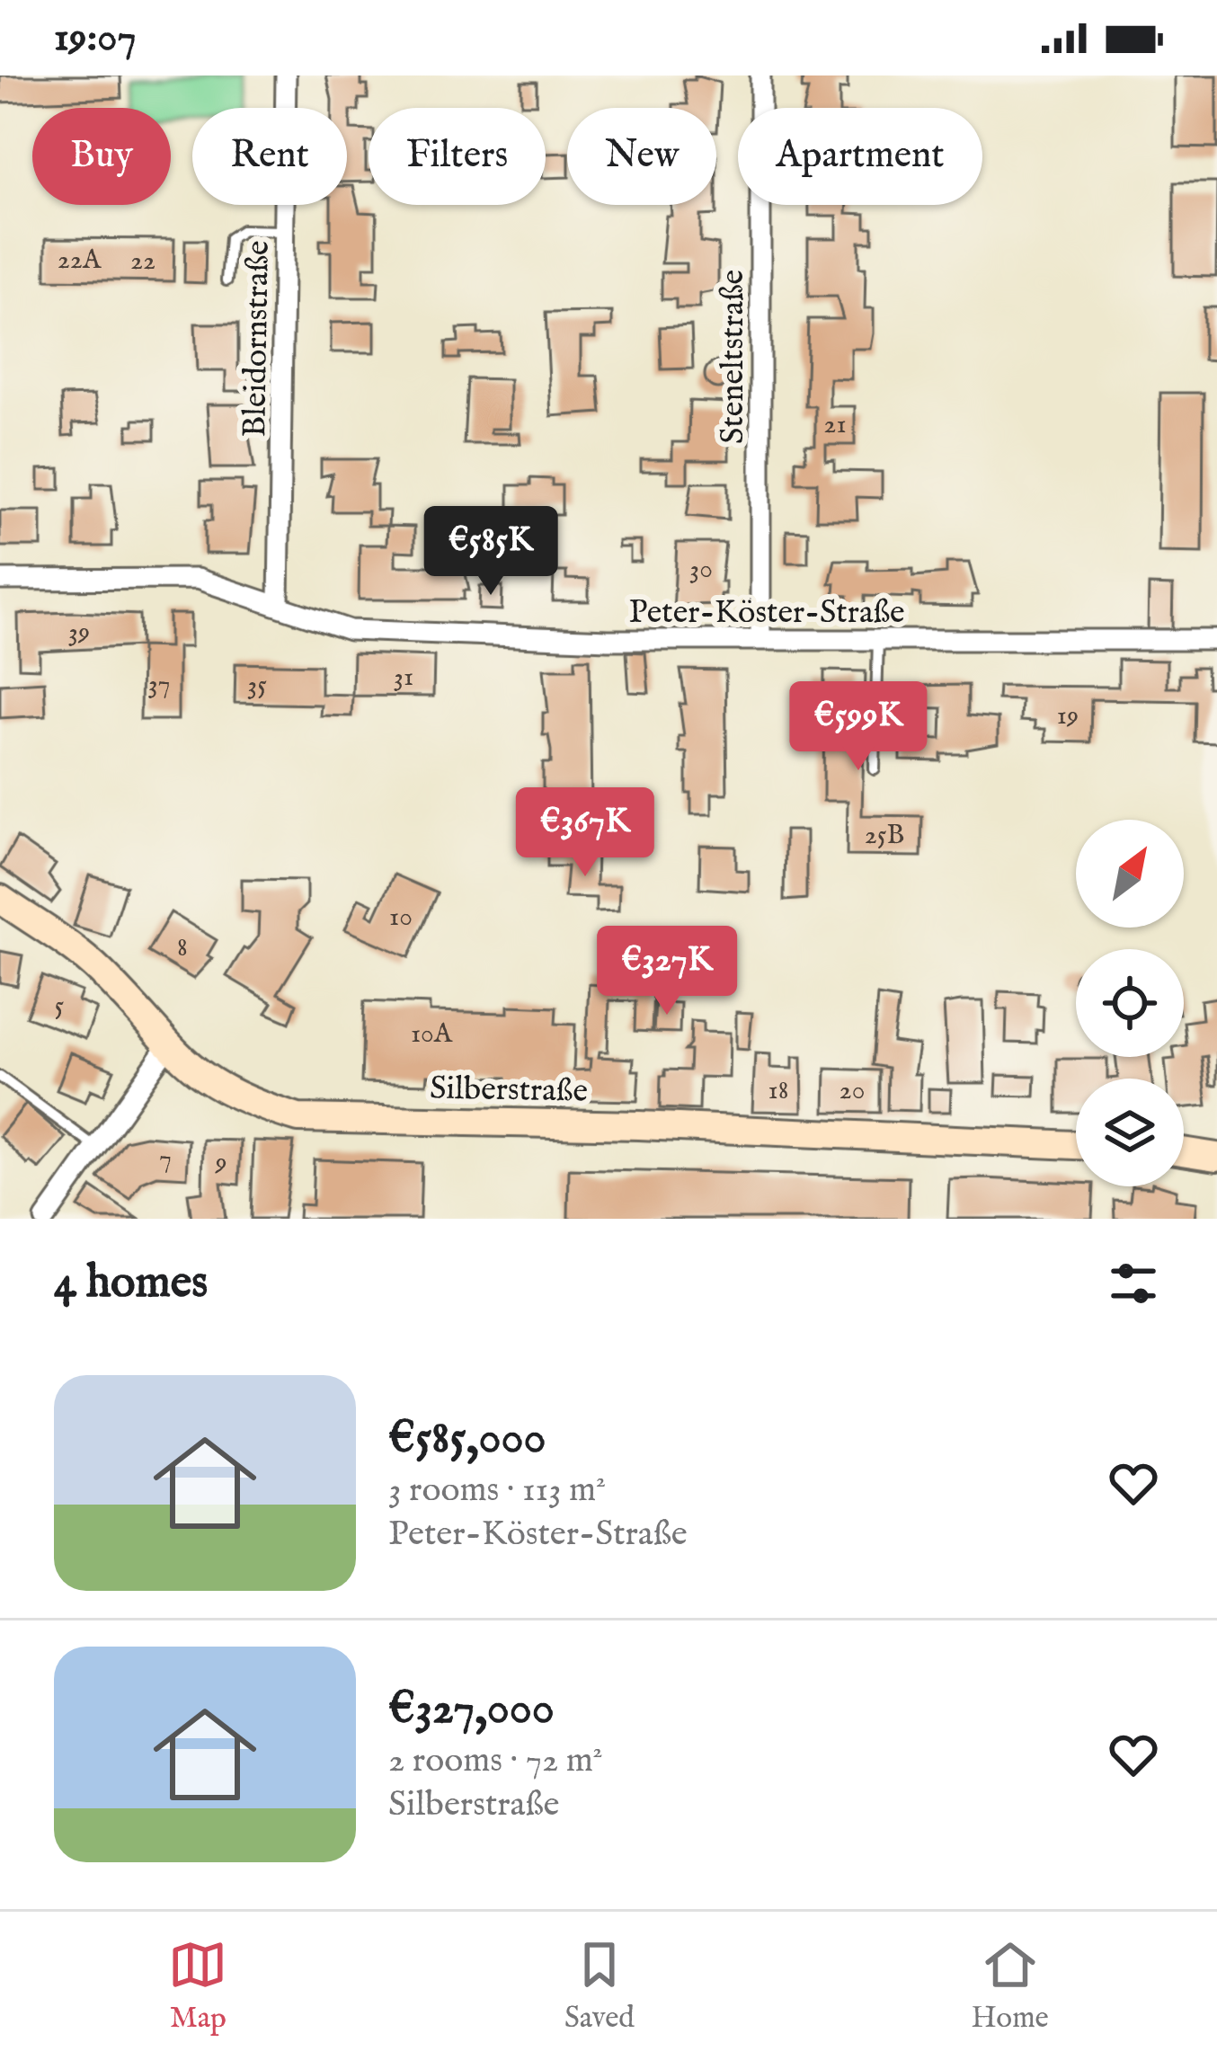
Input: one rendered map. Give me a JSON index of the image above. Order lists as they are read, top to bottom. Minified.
{"streets":{"street":["Bleidornstraße","Steneltstraße","Peter-Köster-Straße","Silberstraße"]},"crossings":[["Bleidornstraße","Peter-Köster-Straße"],["Steneltstraße","Peter-Köster-Straße"]],"house_numbers":["22A","22","21","30","39","31","37","35","19","25B","10","8","5","10A","18","20","7","9"],"north":"top right","page":{"status":"19:07","chip":["Buy","Rent","Filters","New","Apartment"],"price":["€585K","€599K","€367K","€327K"],"heading":"4 homes","list":[{"name":"€585,000","note":"3 rooms · 113 m² · Peter-Köster-Straße"},{"name":"€327,000","note":"2 rooms · 72 m² · Silberstraße"}],"tabs":["Map","Saved","Home"]}}
